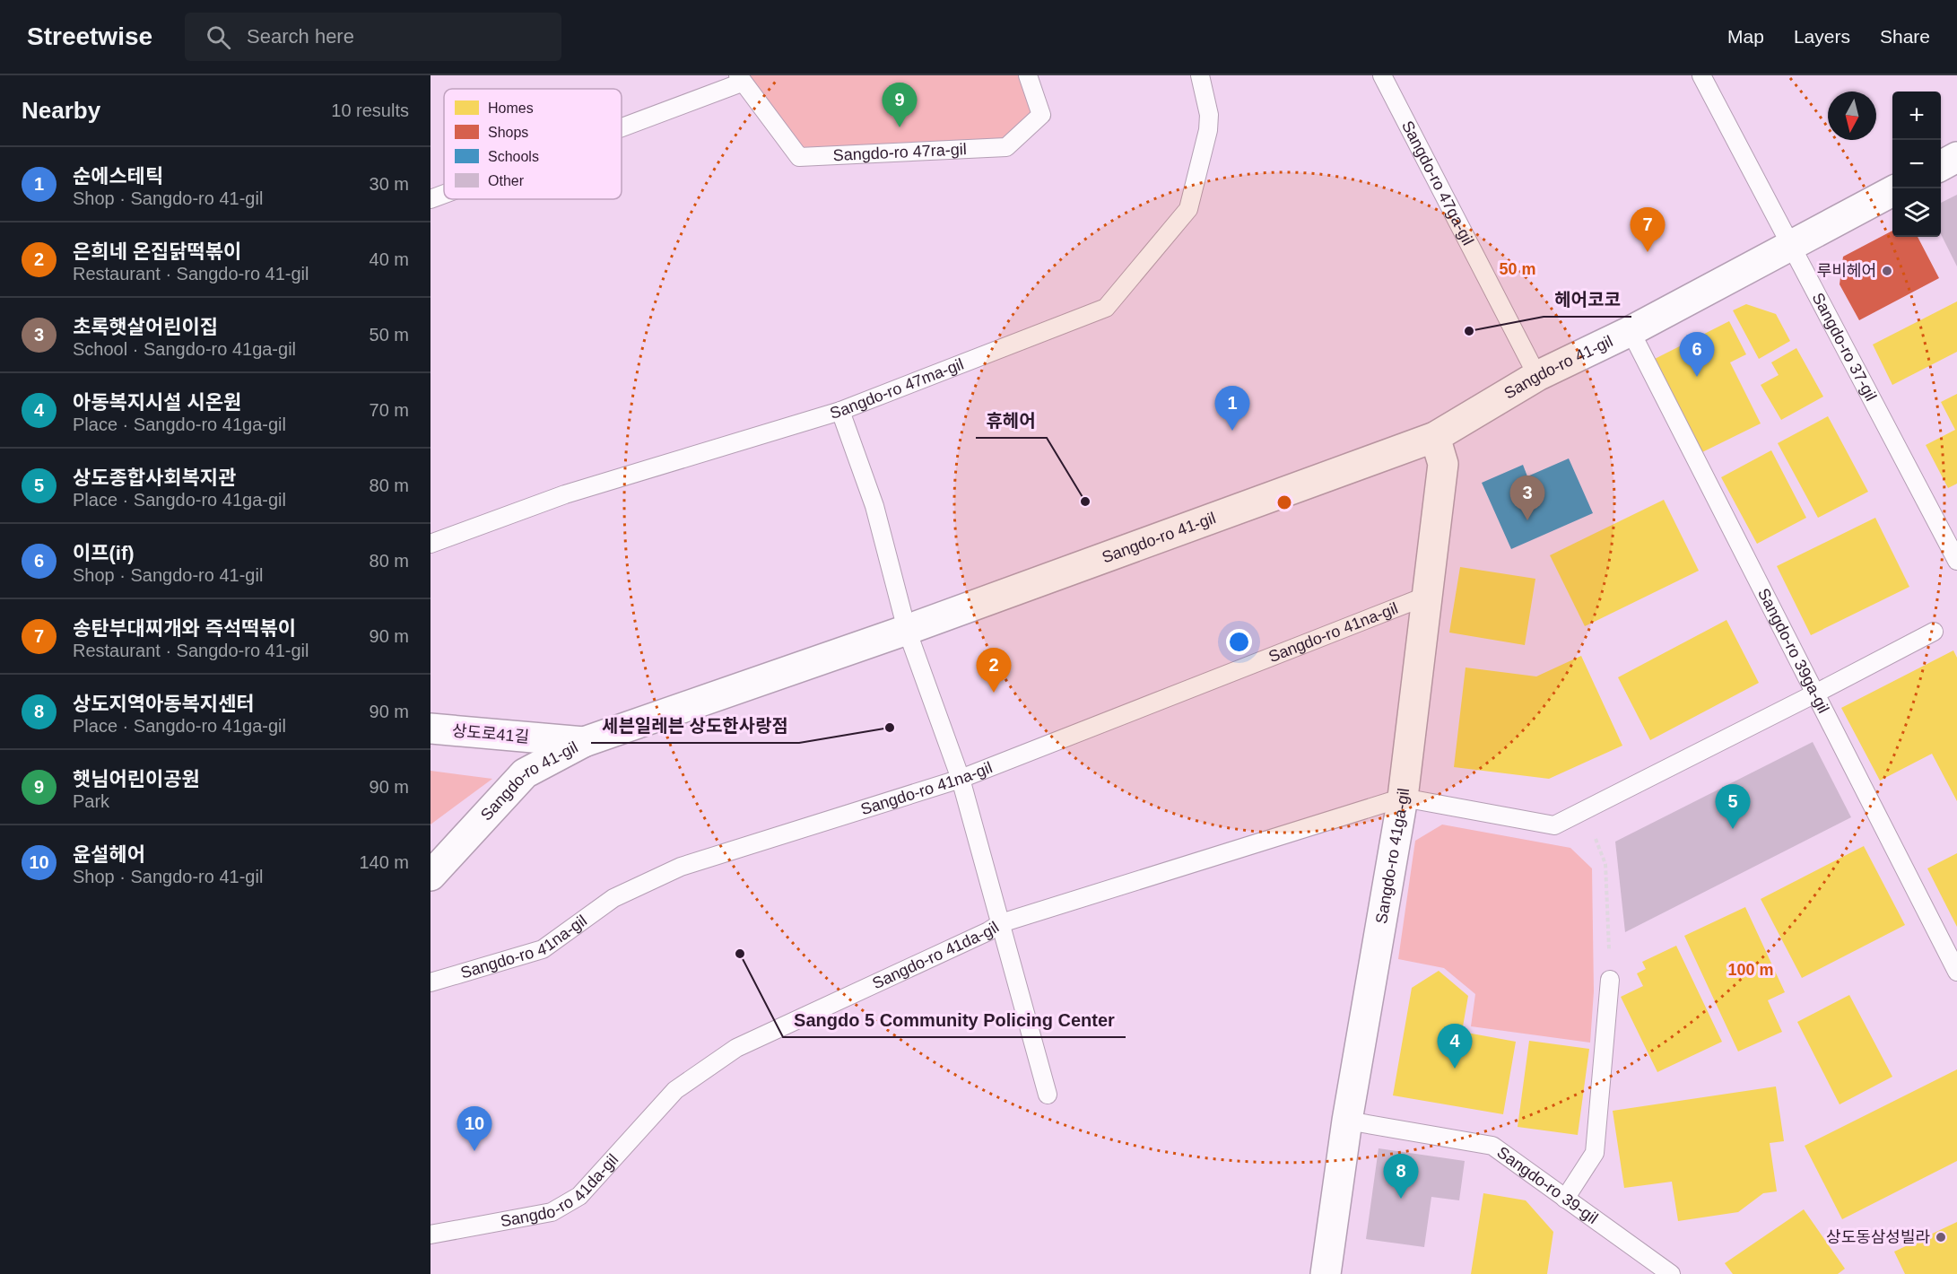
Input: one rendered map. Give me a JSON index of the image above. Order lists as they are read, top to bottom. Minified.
{"streets":{"street":["Sangdo-ro 41-gil","상도로41길","Sangdo-ro 41ga-gil"],"lane":["Sangdo-ro 47ra-gil","Sangdo-ro 47ga-gil","Sangdo-ro 37-gil","Sangdo-ro 47ma-gil","Sangdo-ro 41na-gil","Sangdo-ro 39ga-gil","Sangdo-ro 41da-gil","Sangdo-ro 39-gil"]},"crossings":[["Sangdo-ro 47ga-gil","Sangdo-ro 41-gil"],["Sangdo-ro 37-gil","Sangdo-ro 41-gil"],["Sangdo-ro 41-gil","Sangdo-ro 39ga-gil"],["Sangdo-ro 41-gil","상도로41길"],["Sangdo-ro 41-gil","Sangdo-ro 41ga-gil"],["Sangdo-ro 41na-gil","Sangdo-ro 41ga-gil"],["Sangdo-ro 41ga-gil","Sangdo-ro 41da-gil"],["Sangdo-ro 41ga-gil","Sangdo-ro 39-gil"]],"places":["루비헤어","헤어코코","휴헤어","세븐일레븐 상도한사랑점","Sangdo 5 Community Policing Center","상도동삼성빌라"],"legend":["Homes","Shops","Schools","Other"],"north":"bottom","page":{"header":"Streetwise","search":"Search here","nav":["Map","Layers","Share"],"heading":["Nearby","10 results"],"pins":["9","7","6","1","3","2","5","4","10","8"],"map_buttons":["+","−"],"list":[{"mark":"1","name":"순에스테틱","note":"Shop · Sangdo-ro 41-gil","value":"30 m"},{"mark":"2","name":"은희네 온집닭떡볶이","note":"Restaurant · Sangdo-ro 41-gil","value":"40 m"},{"mark":"3","name":"초록햇살어린이집","note":"School · Sangdo-ro 41ga-gil","value":"50 m"},{"mark":"4","name":"아동복지시설 시온원","note":"Place · Sangdo-ro 41ga-gil","value":"70 m"},{"mark":"5","name":"상도종합사회복지관","note":"Place · Sangdo-ro 41ga-gil","value":"80 m"},{"mark":"6","name":"이프(if)","note":"Shop · Sangdo-ro 41-gil","value":"80 m"},{"mark":"7","name":"송탄부대찌개와 즉석떡볶이","note":"Restaurant · Sangdo-ro 41-gil","value":"90 m"},{"mark":"8","name":"상도지역아동복지센터","note":"Place · Sangdo-ro 41ga-gil","value":"90 m"},{"mark":"9","name":"햇님어린이공원","note":"Park","value":"90 m"},{"mark":"10","name":"윤설헤어","note":"Shop · Sangdo-ro 41-gil","value":"140 m"}]},"rings":["50 m","100 m"]}
